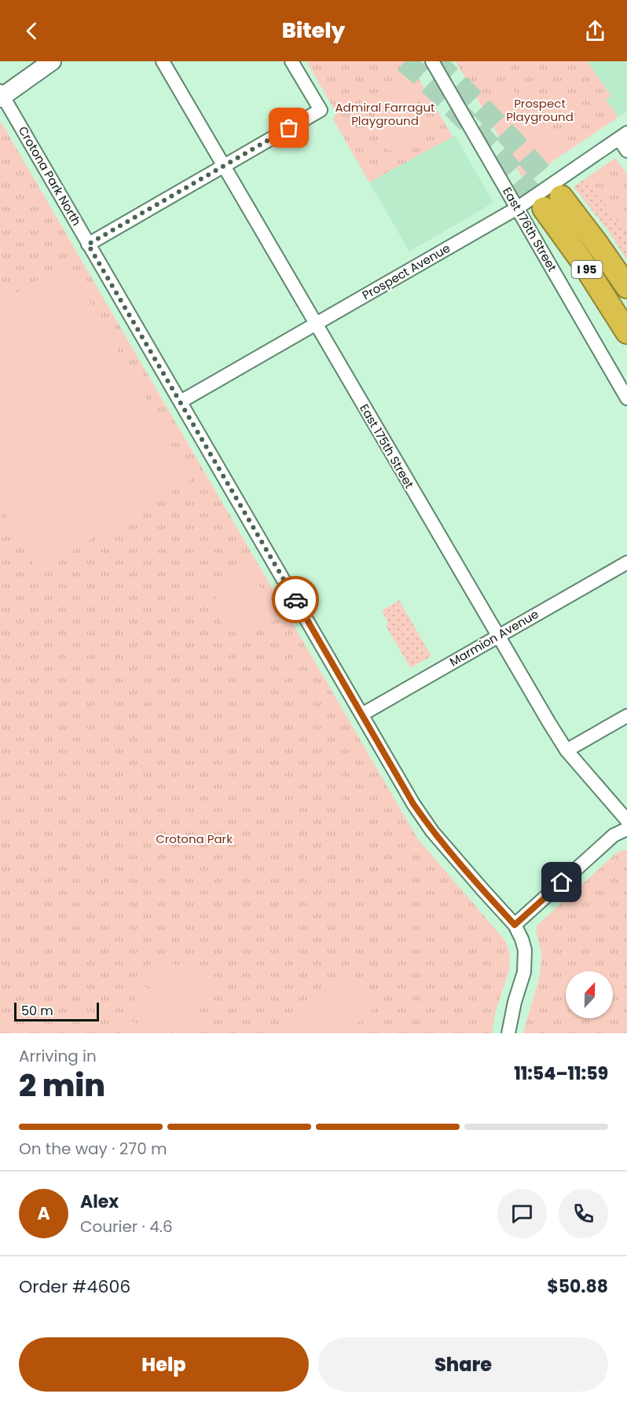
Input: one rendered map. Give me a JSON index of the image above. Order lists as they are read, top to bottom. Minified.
{"streets":{"highway":["I 95"],"street":["Crotona Park North","East 176th Street","Prospect Avenue","East 175th Street","Marmion Avenue"]},"crossings":[["Crotona Park North","Prospect Avenue"],["Crotona Park North","Marmion Avenue"],["East 176th Street","Prospect Avenue"],["Prospect Avenue","East 175th Street"],["East 175th Street","Marmion Avenue"]],"parks":["Prospect Playground","Admiral Farragut Playground","Crotona Park"],"scale_bar":"50 m","north":"top","page":{"header":"Bitely","scale":"50 m","heading":["2 min","Arriving in","11:54–11:59"],"panel":["Alex","Courier · 4.6","Order #4606","$50.88"],"bar":"On the way · 270 m","round":"A","buttons":["Help","Share"]}}
